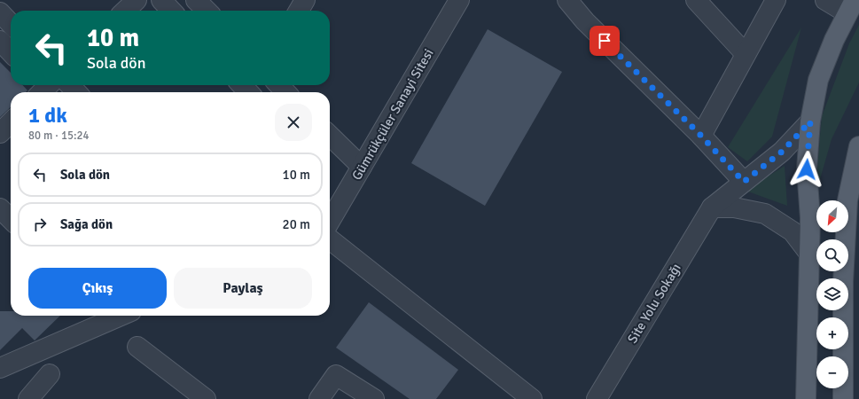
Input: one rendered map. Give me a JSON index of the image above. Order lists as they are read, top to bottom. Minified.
{"streets":{"street":["Gümrükçüler Sanayi Sitesi","Site Yolu Sokağı"]},"north":"bottom left","page":{"turn":["10 m","Sola dön"],"heading":["1 dk","80 m · 15:24"],"list":[{"name":"Sola dön","value":"10 m"},{"name":"Sağa dön","value":"20 m"}],"map_buttons":["+","−"],"buttons":["Çıkış","Paylaş"]}}
